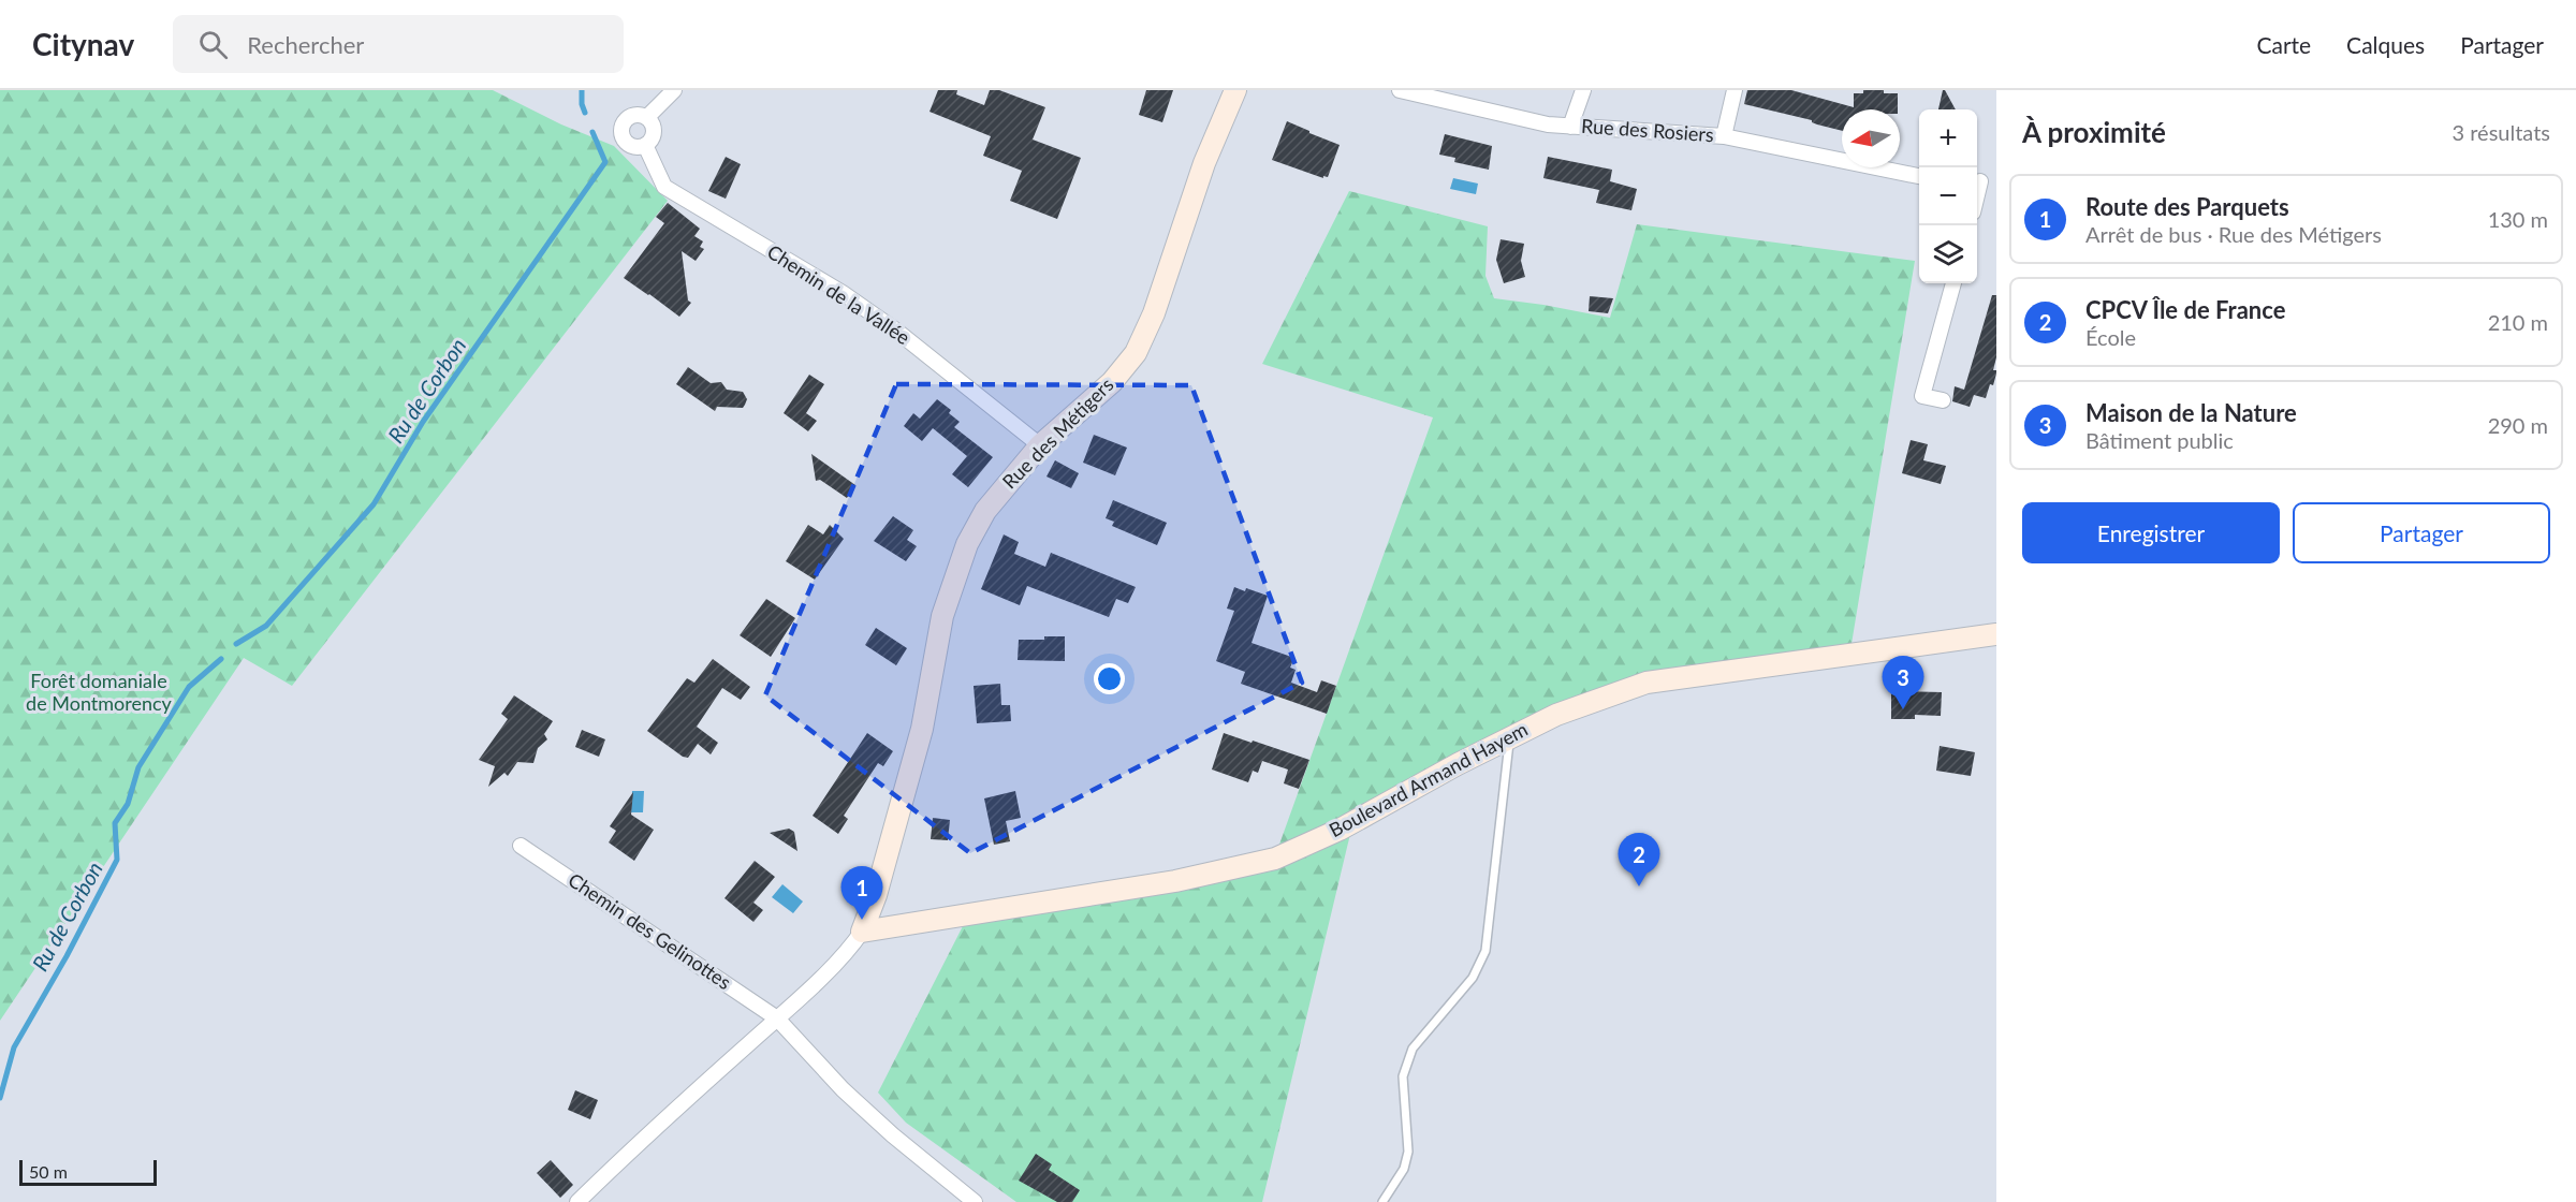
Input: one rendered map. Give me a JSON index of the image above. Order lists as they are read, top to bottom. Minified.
{"streets":{"main road":["Rue des Métigers","Boulevard Armand Hayem"],"street":["Rue des Rosiers","Chemin de la Vallée","Chemin des Gelinottes"]},"crossings":[["Chemin de la Vallée","Rue des Métigers"],["Rue des Métigers","Boulevard Armand Hayem"]],"water":["Ru de Corbon"],"parks":["Forêt domaniale de Montmorency"],"scale_bar":"50 m","north":"left","page":{"header":"Citynav","search":"Rechercher","nav":["Carte","Calques","Partager"],"heading":["À proximité","3 résultats"],"map_buttons":["+","−"],"list":[{"mark":"1","name":"Route des Parquets","note":"Arrêt de bus · Rue des Métigers","value":"130 m"},{"mark":"2","name":"CPCV Île de France","note":"École","value":"210 m"},{"mark":"3","name":"Maison de la Nature","note":"Bâtiment public","value":"290 m"}],"buttons":["Enregistrer","Partager"],"pins":["3","2","1"],"scale":"50 m"}}
